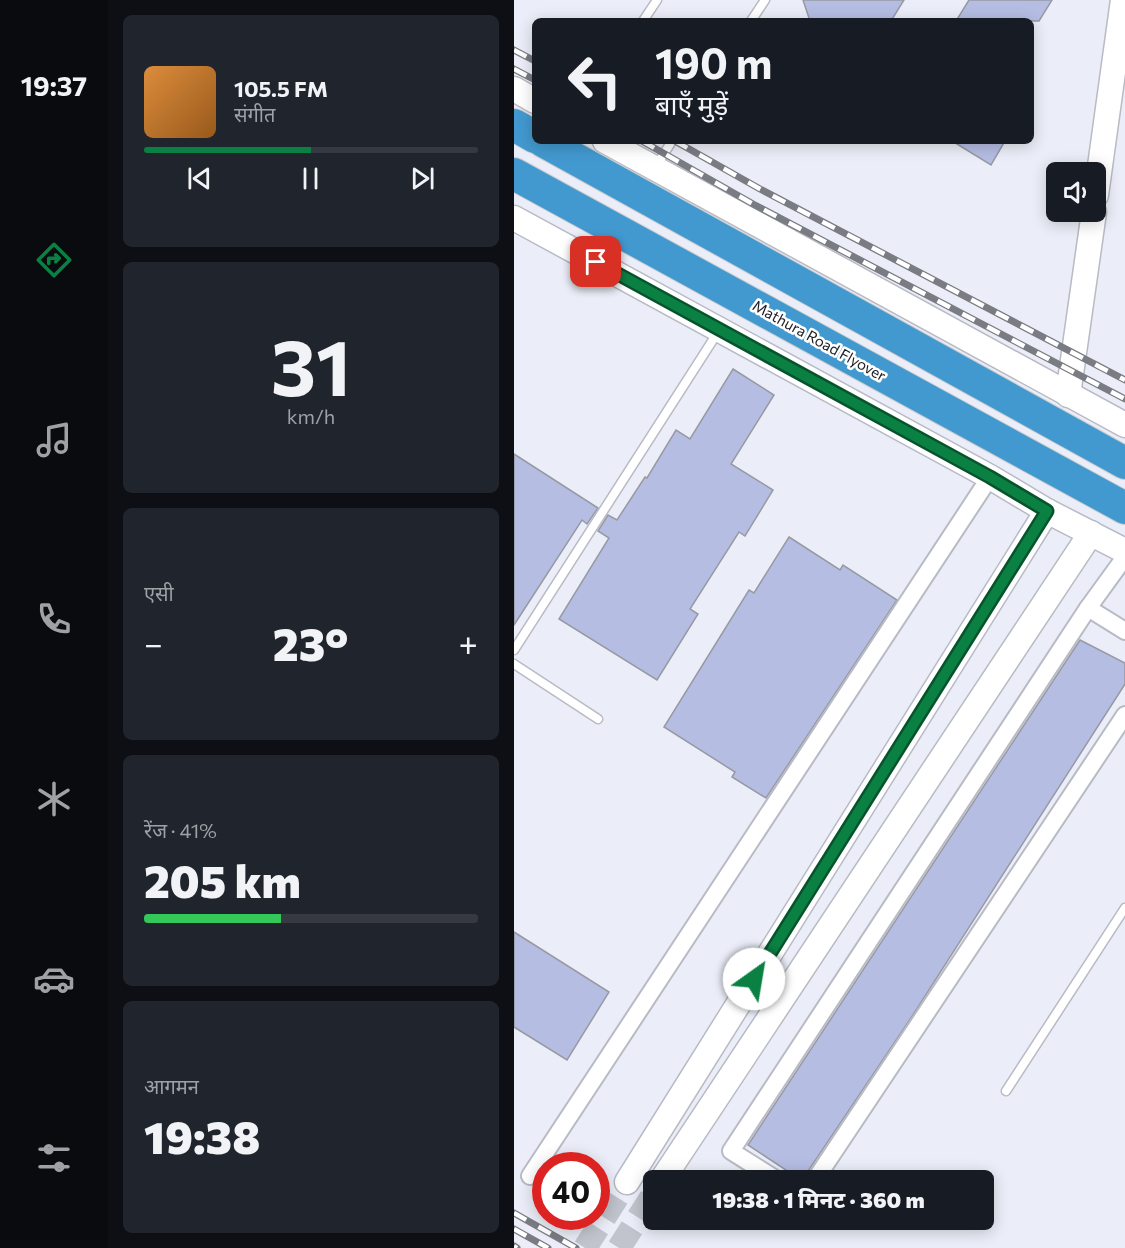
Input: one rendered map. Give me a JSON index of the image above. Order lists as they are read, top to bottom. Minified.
{"streets":{"highway":["Mathura Road Flyover"]},"page":{"tabs":"19:37","turn":["190 m","बाएँ मुड़ें"],"song":["105.5 FM","संगीत"],"tile":[["31","km/h"],"एसी",["रेंज · 41%","205 km"],["आगमन","19:38"]],"heat":["−","23°","+"],"limit":"40","trip":"19:38 · 1 मिनट · 360 m"}}
